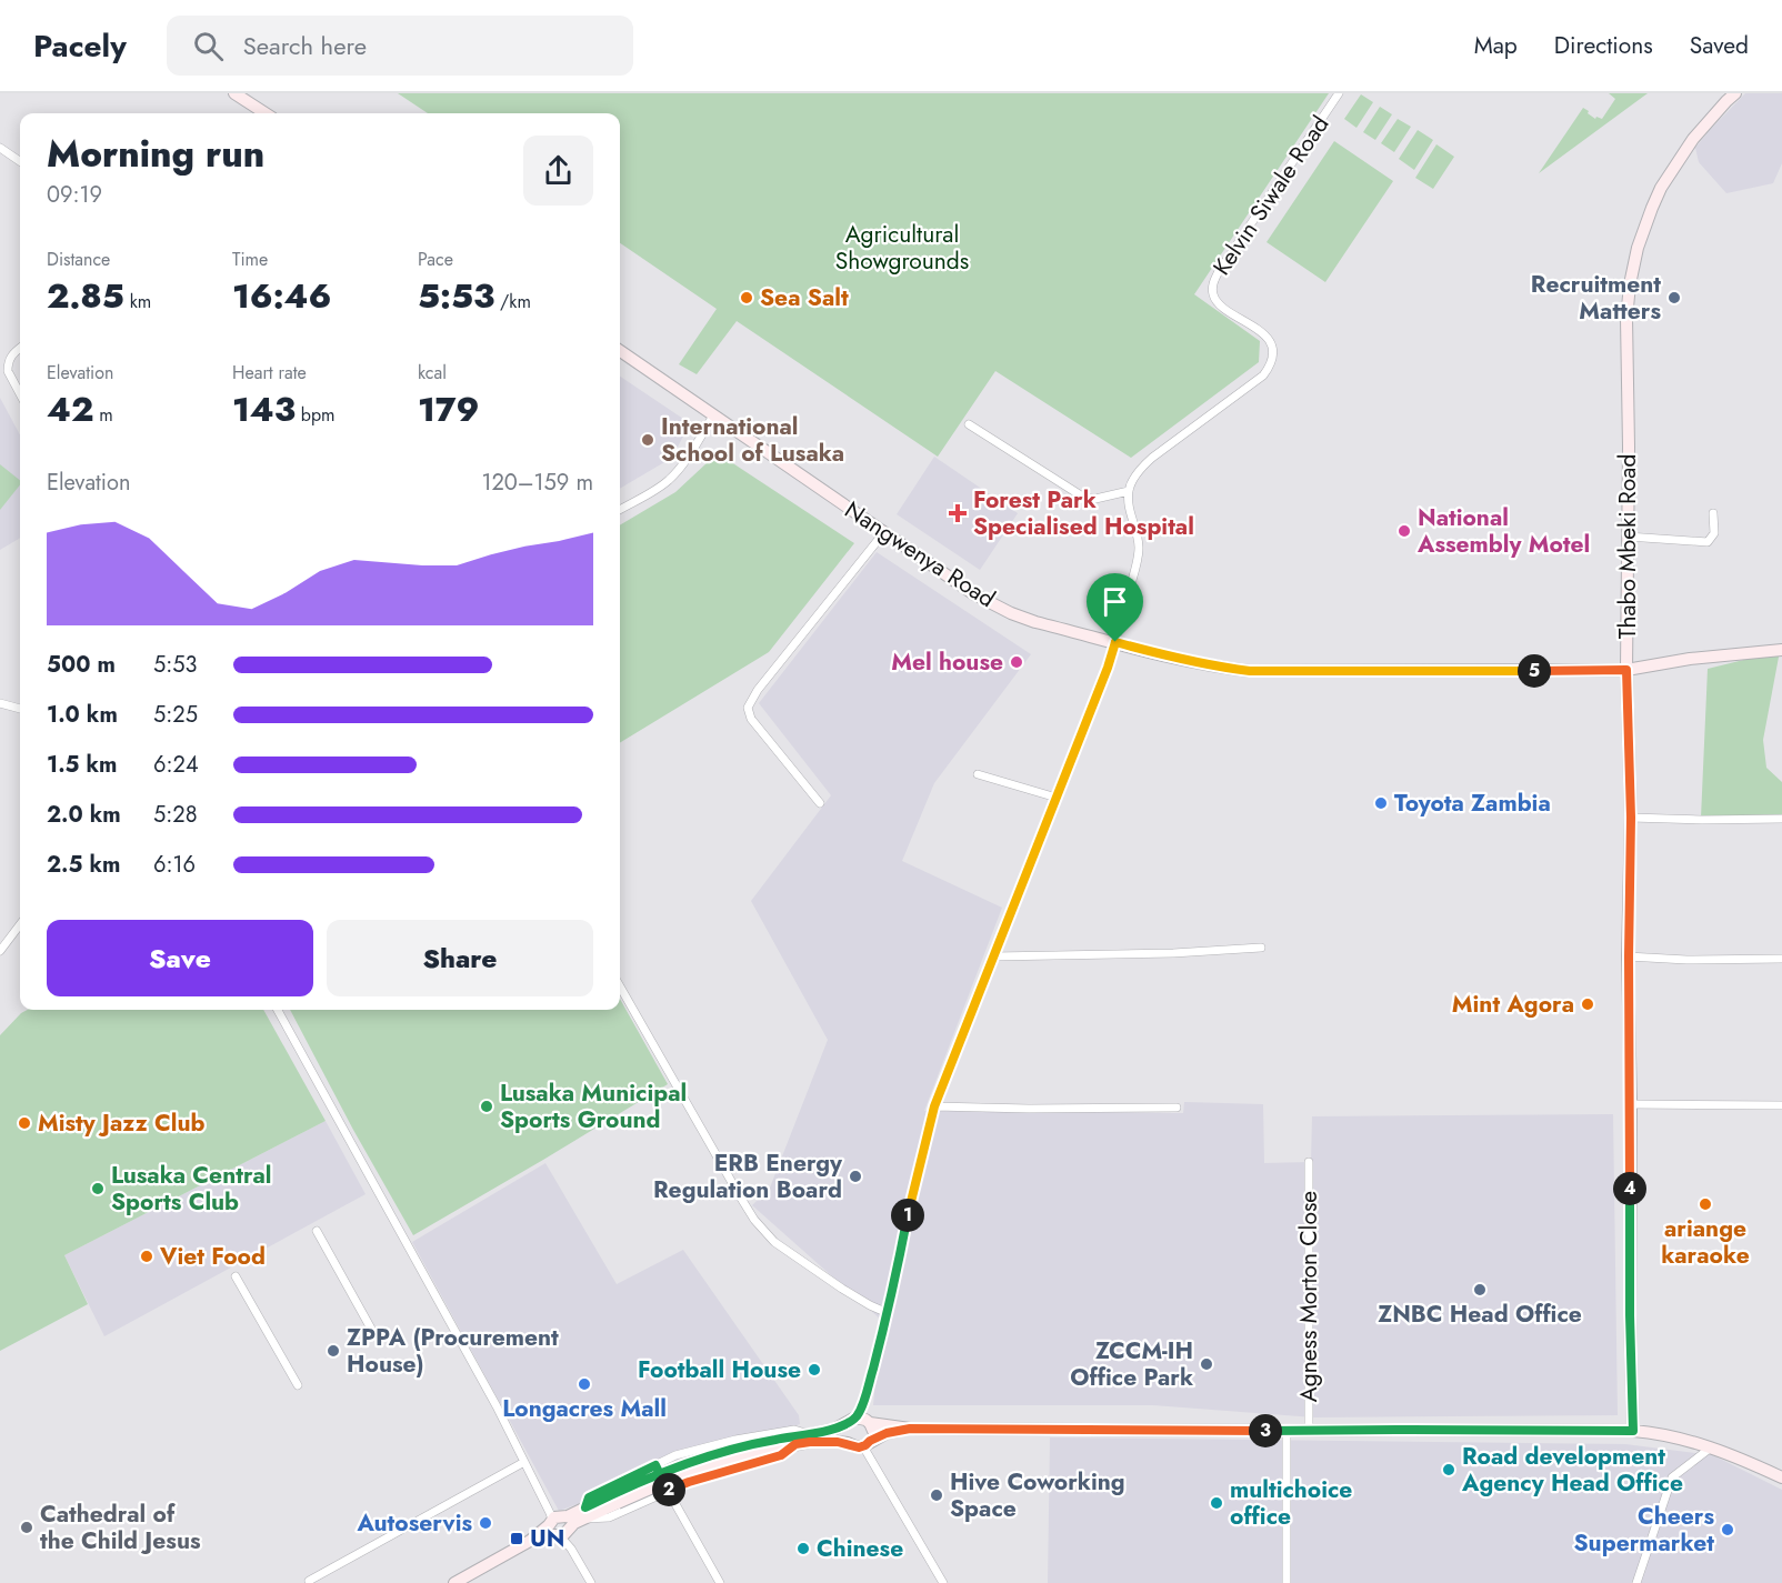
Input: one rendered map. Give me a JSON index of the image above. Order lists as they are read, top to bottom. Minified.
{"streets":{"main road":["Thabo Mbeki Road","Nangwenya Road"],"street":["Kelvin Siwale Road","Agness Morton Close"]},"crossings":[["Thabo Mbeki Road","Nangwenya Road"]],"parks":["Agricultural Showgrounds"],"places":{"other":["Sea Salt","Recruitment Matters","International School of Lusaka","National Assembly Motel","Mel house","Toyota Zambia","Mint Agora","Lusaka Municipal Sports Ground","Misty Jazz Club","ERB Energy Regulation Board","Lusaka Central Sports Club","ariange karaoke","Viet Food","ZNBC Head Office","ZPPA (Procurement House)","ZCCM-IH Office Park","Football House","Longacres Mall","Road development Agency Head Office","Hive Coworking Space","multichoice office","Autoservis","Cathedral of the Child Jesus","Cheers Supermarket","Chinese"],"health":["Forest Park Specialised Hospital"],"transit":["UN"]},"page":{"header":"Pacely","search":"Search here","nav":["Map","Directions","Saved"],"heading":["Morning run","09:19"],"stats":[["Distance","2.85 km"],["Time","16:46"],["Pace","5:53 /km"],["Elevation","42 m"],["Heart rate","143 bpm"],["kcal","179"]],"chart":["Elevation","120–159 m"],"list":[{"name":"500 m","note":"5:53"},{"name":"1.0 km","note":"5:25"},{"name":"1.5 km","note":"6:24"},{"name":"2.0 km","note":"5:28"},{"name":"2.5 km","note":"6:16"}],"pins":["5","4","1","3","2"],"buttons":["Save","Share"]}}
